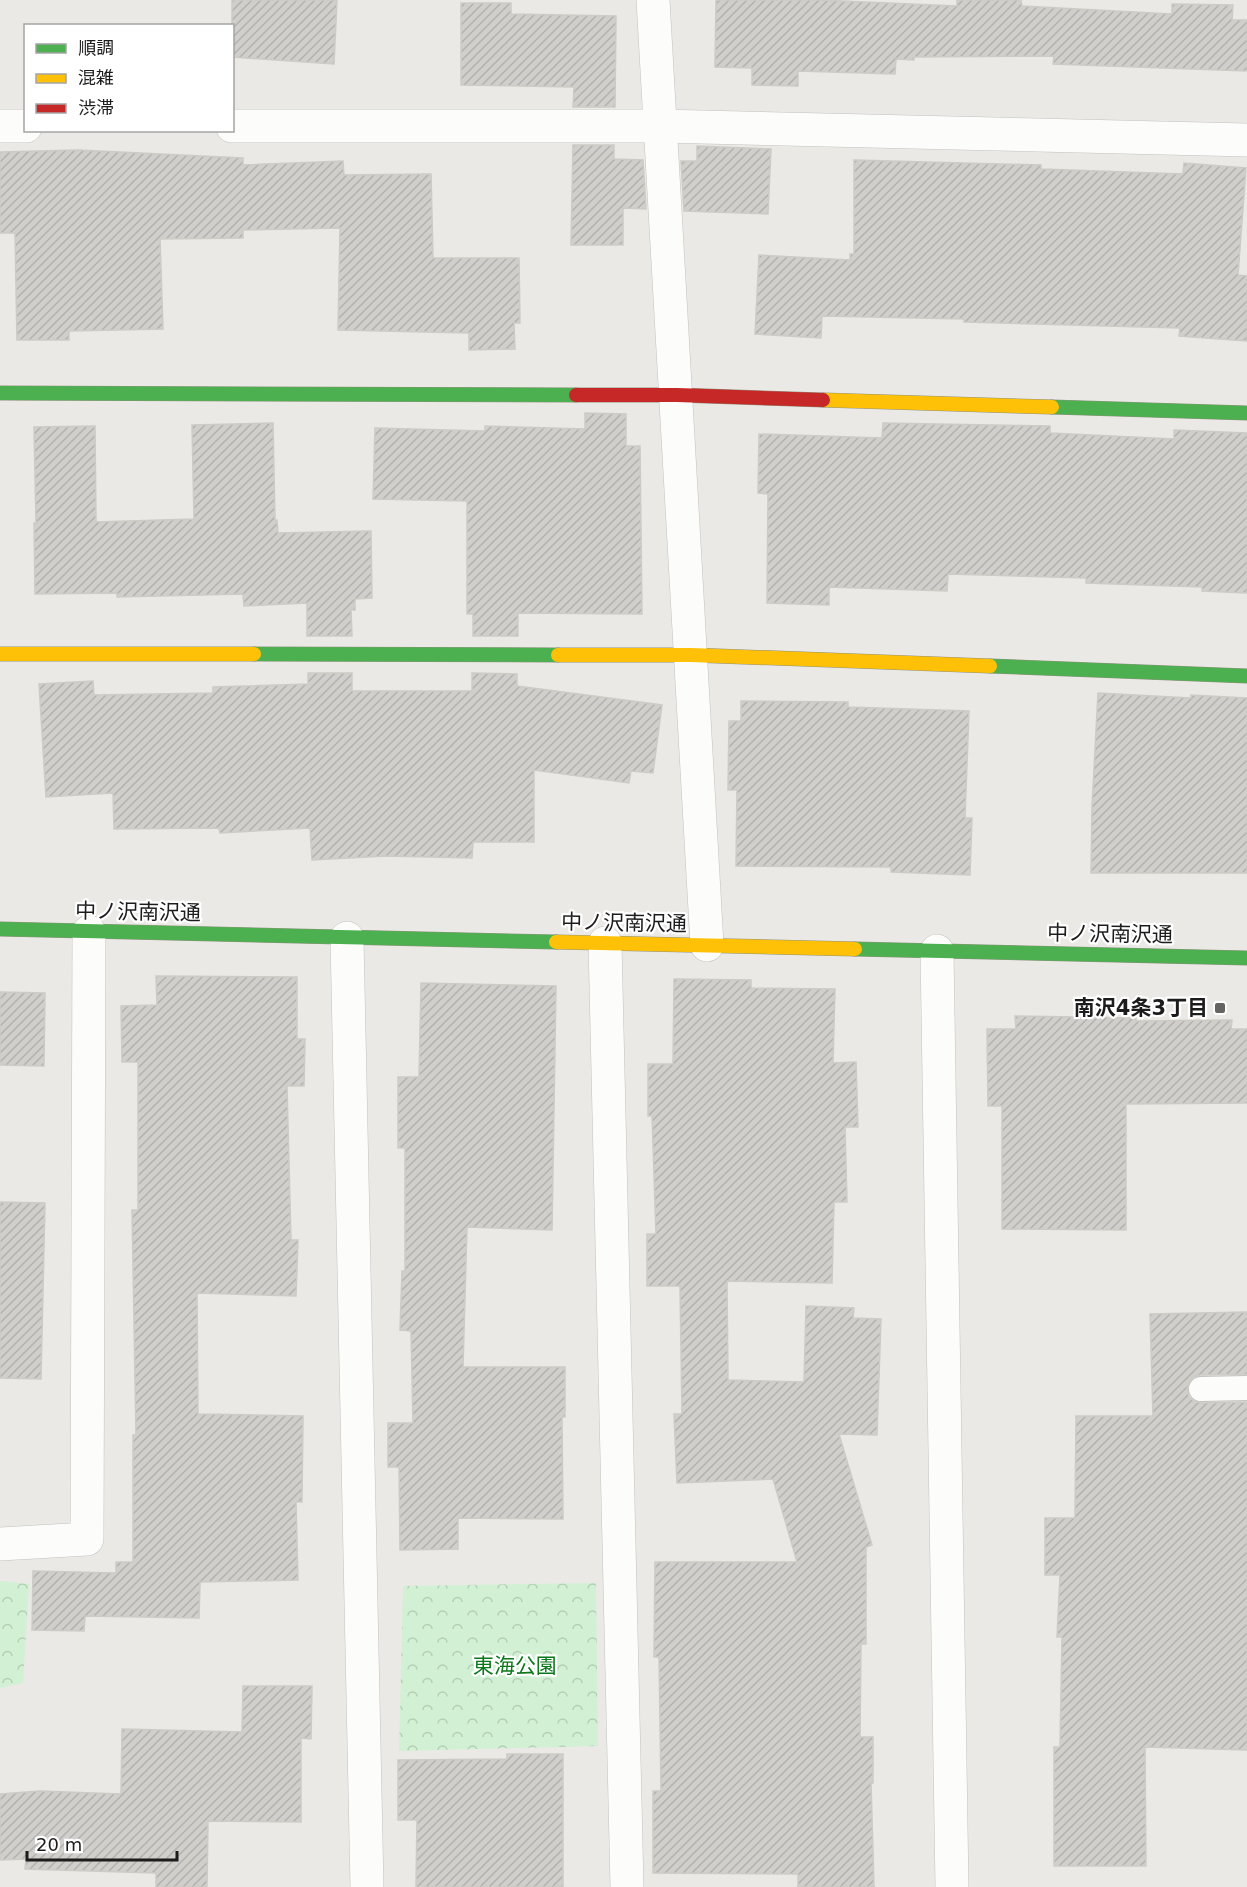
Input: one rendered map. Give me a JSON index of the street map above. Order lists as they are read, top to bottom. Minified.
{"streets":{"street":["中ノ沢南沢通"]},"parks":["東海公園"],"places":{"transit":["南沢4条3丁目"]},"legend":["順調","混雑","渋滞"],"scale_bar":"20 m"}
